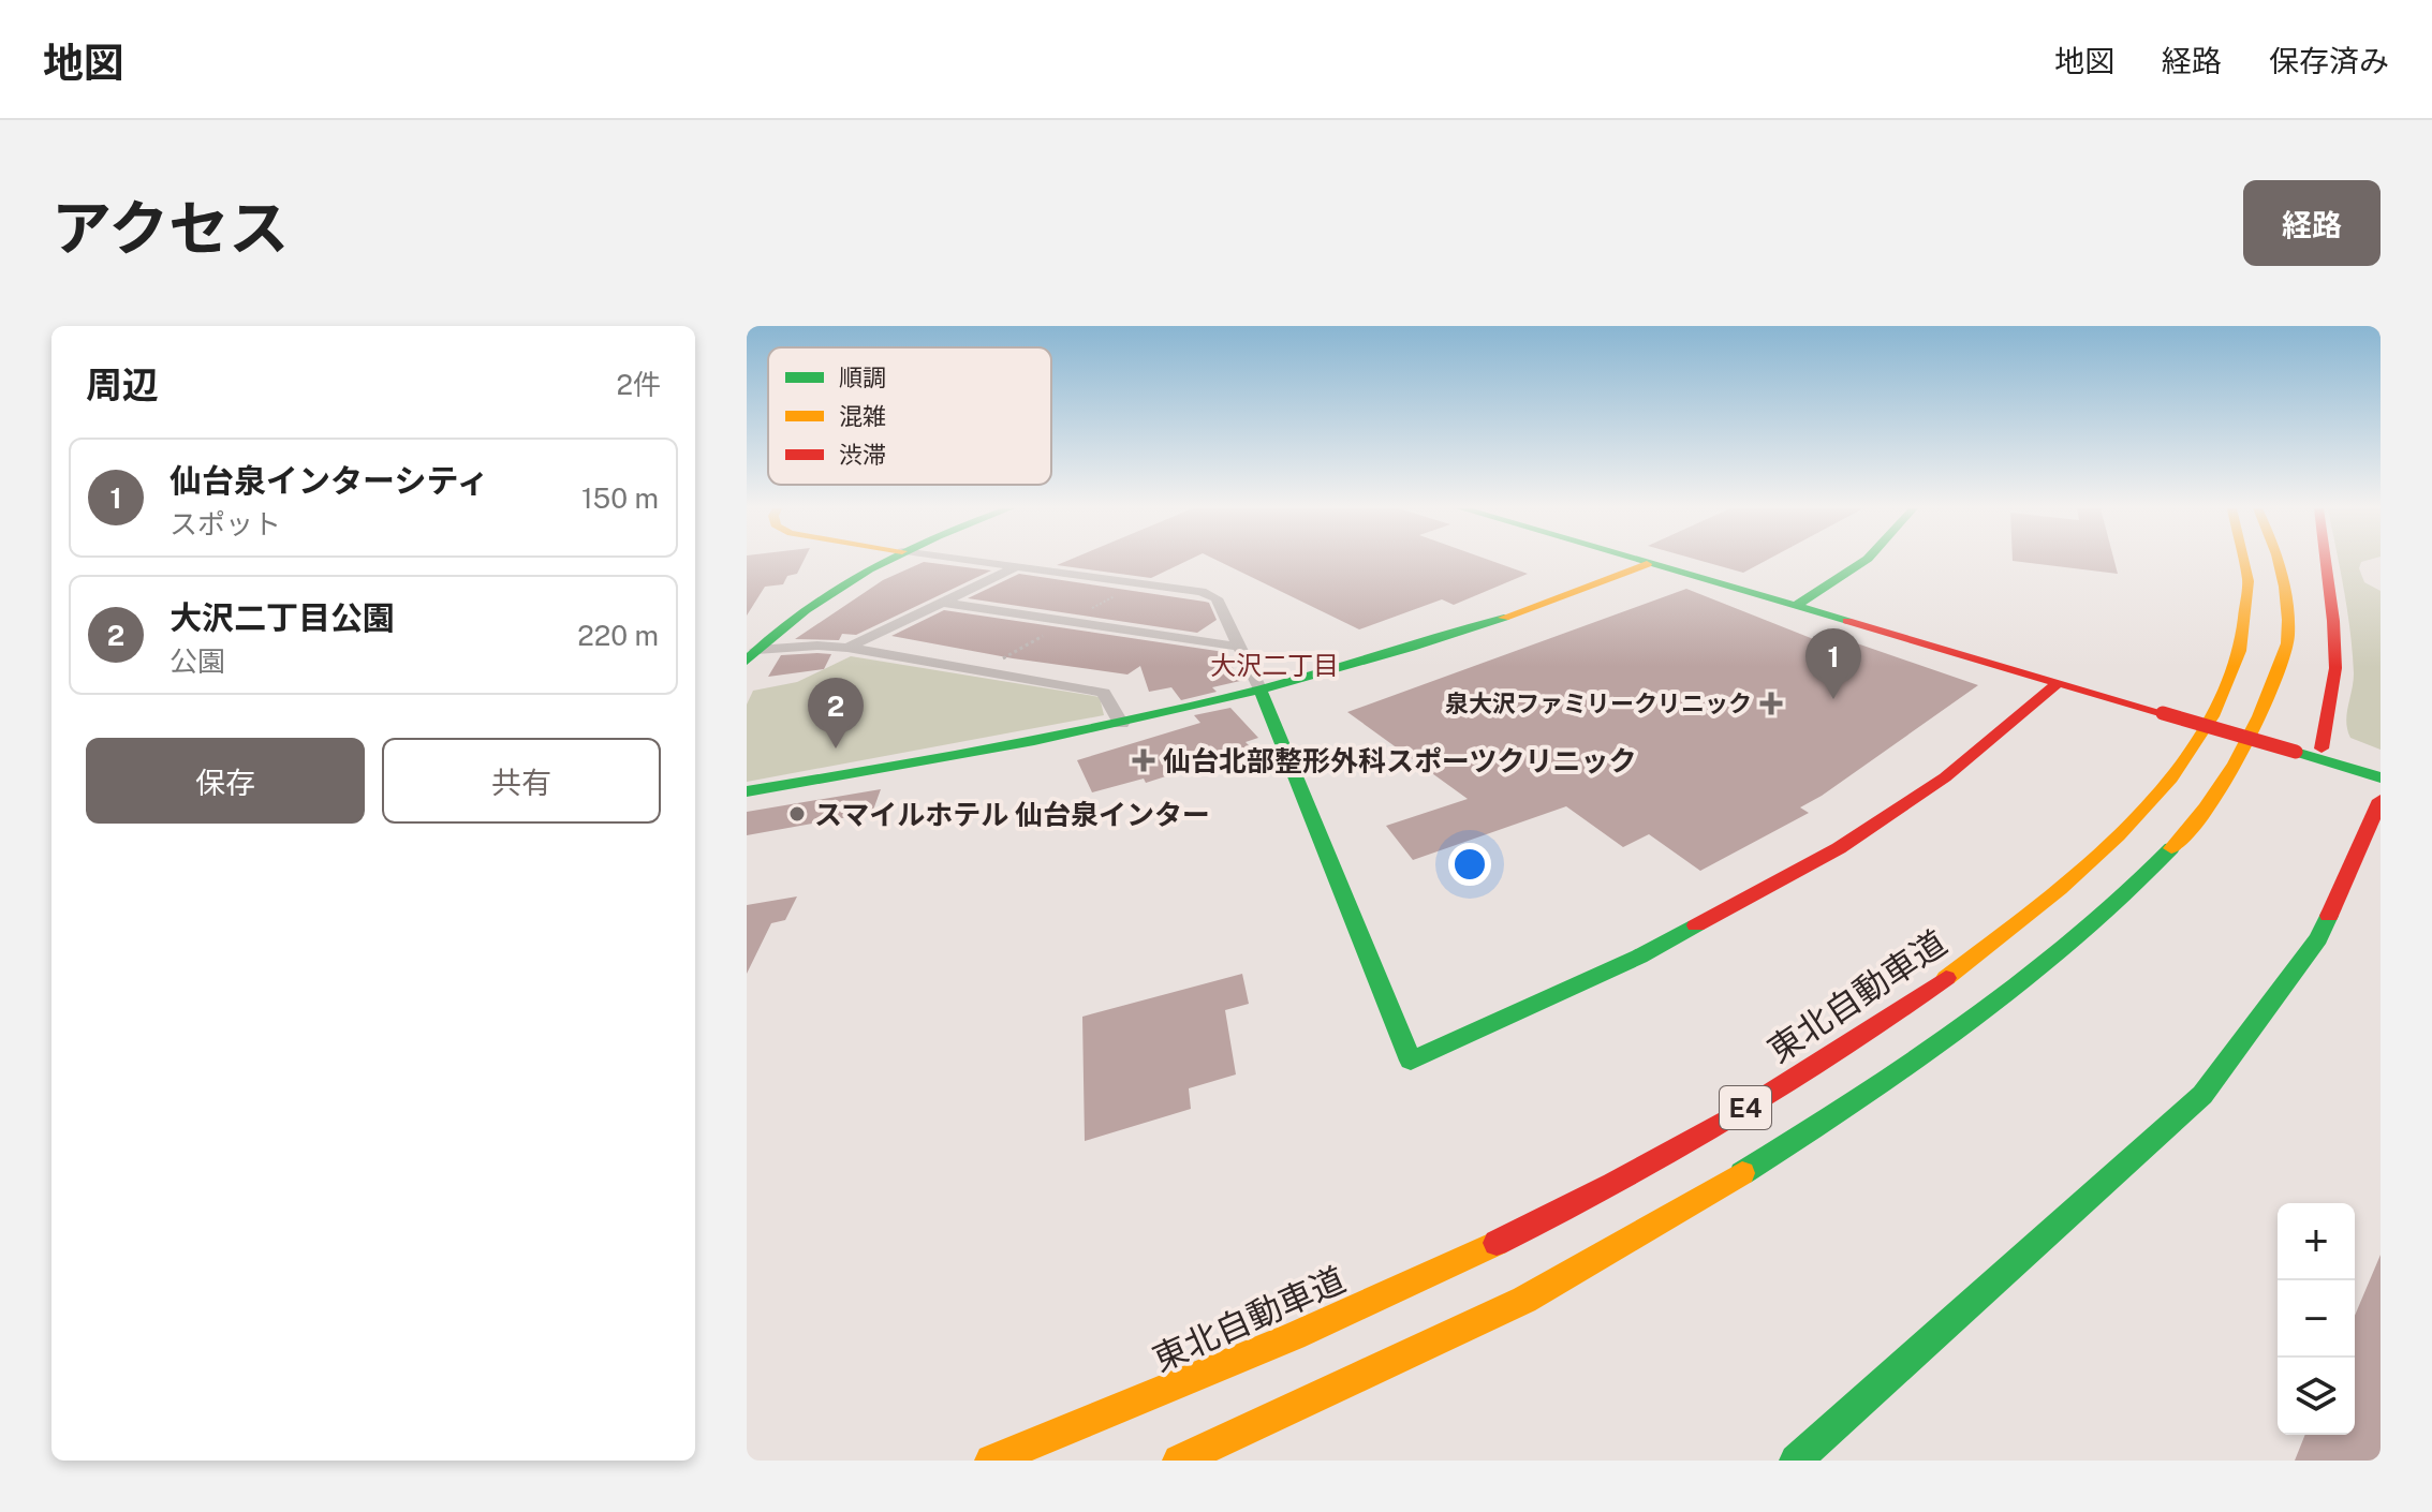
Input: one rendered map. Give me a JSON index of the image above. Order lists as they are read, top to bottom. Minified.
{"streets":{"main road":["東北自動車道","E4"]},"districts":["大沢二丁目"],"places":{"health":["泉大沢ファミリークリニック","仙台北部整形外科スポーツクリニック"],"other":["スマイルホテル 仙台泉インター"]},"legend":["順調","混雑","渋滞"],"page":{"header":"地図","nav":["地図","経路","保存済み"],"title":"アクセス","buttons":["経路",["保存","共有"]],"heading":["周辺","2件"],"list":[{"mark":"1","name":"仙台泉インターシティ","note":"スポット","value":"150 m"},{"mark":"2","name":"大沢二丁目公園","note":"公園","value":"220 m"}],"pins":["1","2"],"map_buttons":["+","−"]}}
